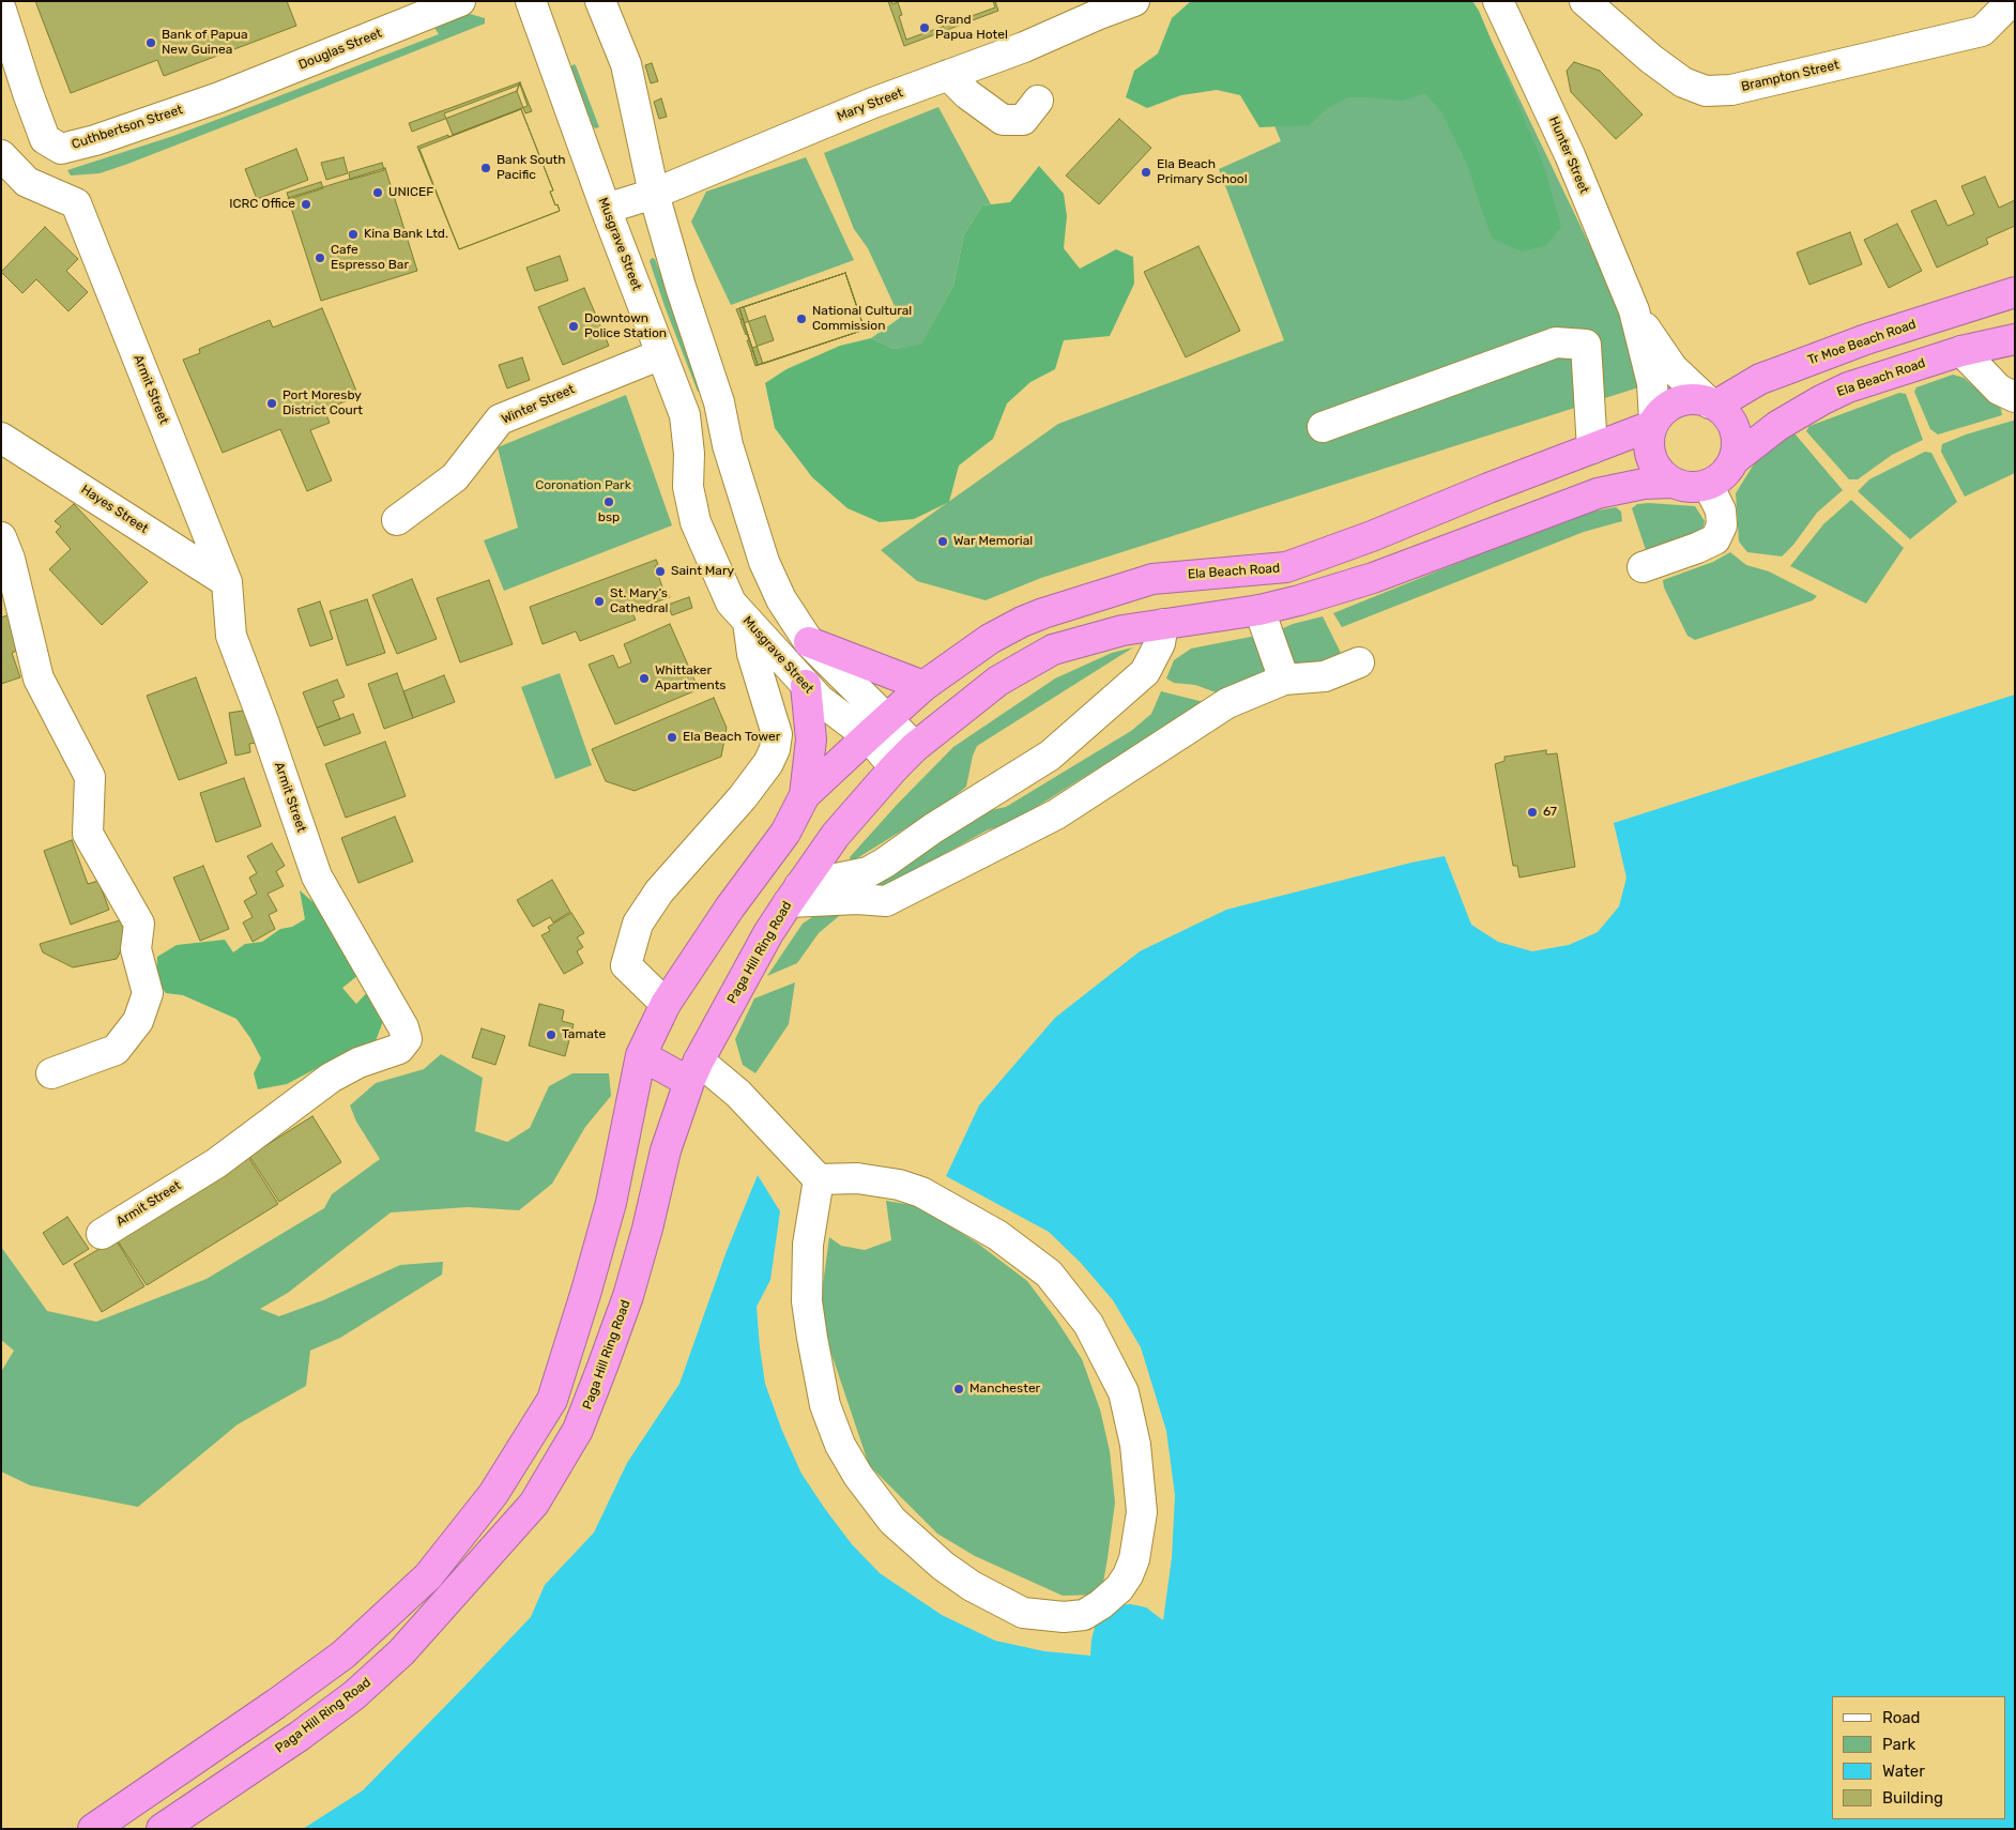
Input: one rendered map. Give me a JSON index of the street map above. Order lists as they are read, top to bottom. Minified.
{"streets":{"highway":["Tr Moe Beach Road","Ela Beach Road","Paga Hill Ring Road"],"street":["Douglas Street","Brampton Street","Mary Street","Cuthbertson Street","Hunter Street","Musgrave Street","Armit Street","Winter Street","Hayes Street"]},"crossings":[["Douglas Street","Cuthbertson Street"],["Mary Street","Musgrave Street"],["Hunter Street","Tr Moe Beach Road"],["Hunter Street","Ela Beach Road"],["Musgrave Street","Ela Beach Road"],["Musgrave Street","Paga Hill Ring Road"],["Tr Moe Beach Road","Ela Beach Road"],["Armit Street","Hayes Street"]],"parks":["Coronation Park"],"places":["Grand Papua Hotel","Bank of Papua New Guinea","Bank South Pacific","Ela Beach Primary School","UNICEF","ICRC Office","Kina Bank Ltd.","Cafe Espresso Bar","National Cultural Commission","Downtown Police Station","Port Moresby District Court","bsp","War Memorial","Saint Mary","St. Mary’s Cathedral","Whittaker Apartments","Ela Beach Tower","67","Tamate","Manchester"],"legend":["Road","Park","Water","Building"]}
